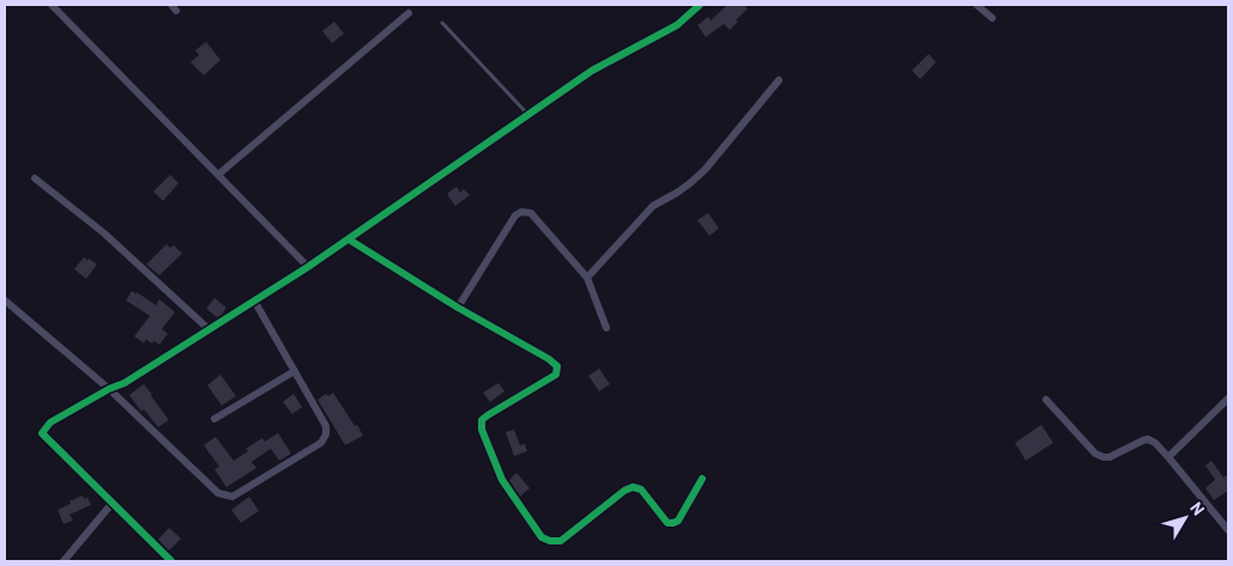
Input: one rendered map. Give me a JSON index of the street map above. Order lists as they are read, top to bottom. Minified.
{"north":"top right"}
